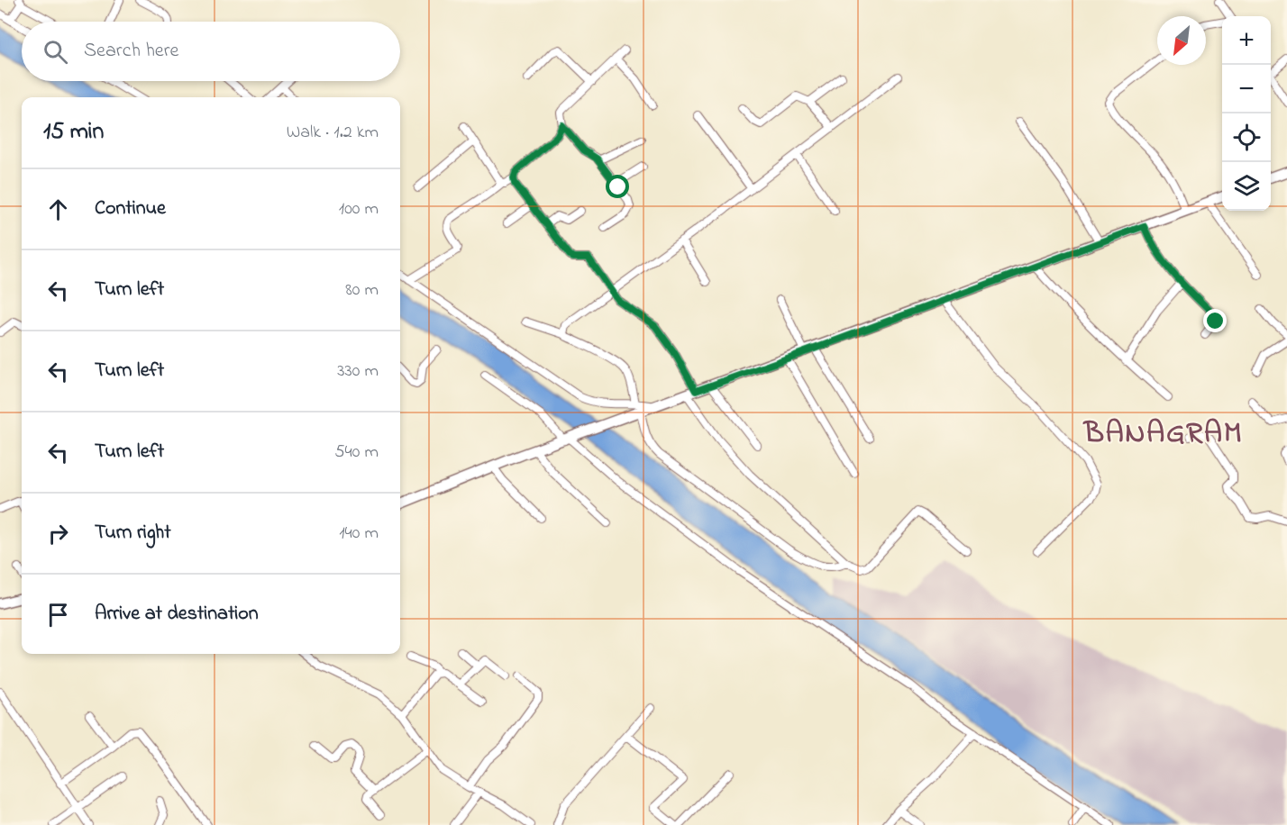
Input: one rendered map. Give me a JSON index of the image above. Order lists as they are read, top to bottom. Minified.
{"districts":["BANAGRAM"],"north":"bottom left","page":{"map_buttons":["+","−"],"search":"Search here","heading":["15 min","Walk · 1.2 km"],"list":[["Continue","100 m"],["Turn left","80 m"],["Turn left","330 m"],["Turn left","540 m"],["Turn right","140 m"],"Arrive at destination"]}}
